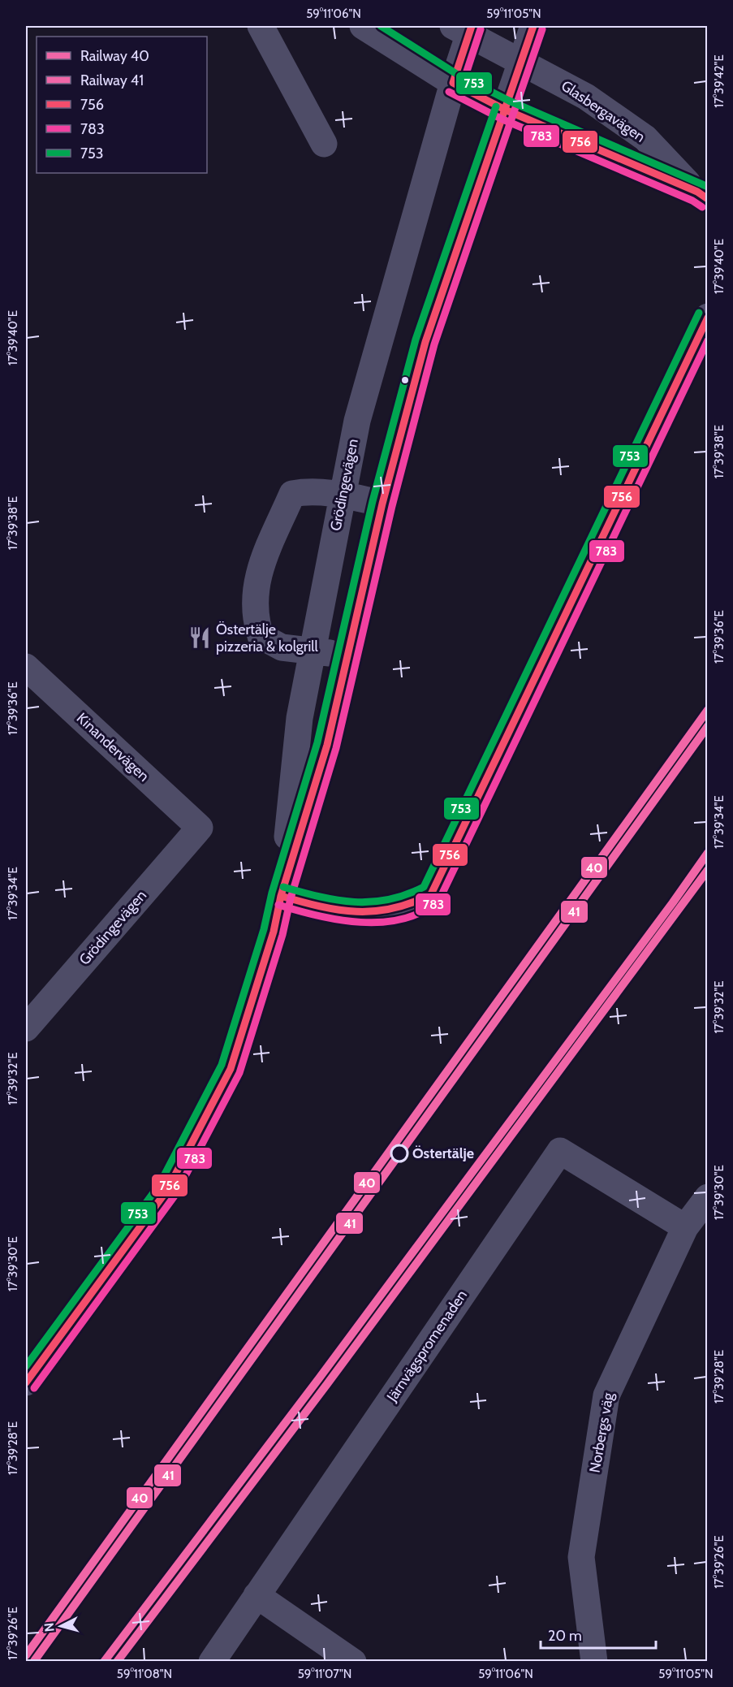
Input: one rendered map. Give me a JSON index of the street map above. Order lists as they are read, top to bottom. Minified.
{"streets":{"street":["Glasbergavägen","Grödingevägen","Kinandervägen","Järnvägspromenaden","Norbergs väg"]},"crossings":[["Glasbergavägen","Grödingevägen"],["Grödingevägen","Kinandervägen"],["Järnvägspromenaden","Norbergs väg"]],"places":{"restaurant":["Östertälje pizzeria & kolgrill"],"other":["Östertälje"]},"lines":["transit line 756","transit line 753","transit line 783","rail line 40","rail line 41"],"legend":["Railway 40","Railway 41","756","783","753"],"scale_bar":"20 m","north":"left","coordinates":["59°11'06\"N","59°11'05\"N","17°39'42\"E","17°39'40\"E","17°39'38\"E","17°39'36\"E","17°39'34\"E","17°39'32\"E","17°39'30\"E","17°39'28\"E","17°39'26\"E","59°11'08\"N","59°11'07\"N"]}
